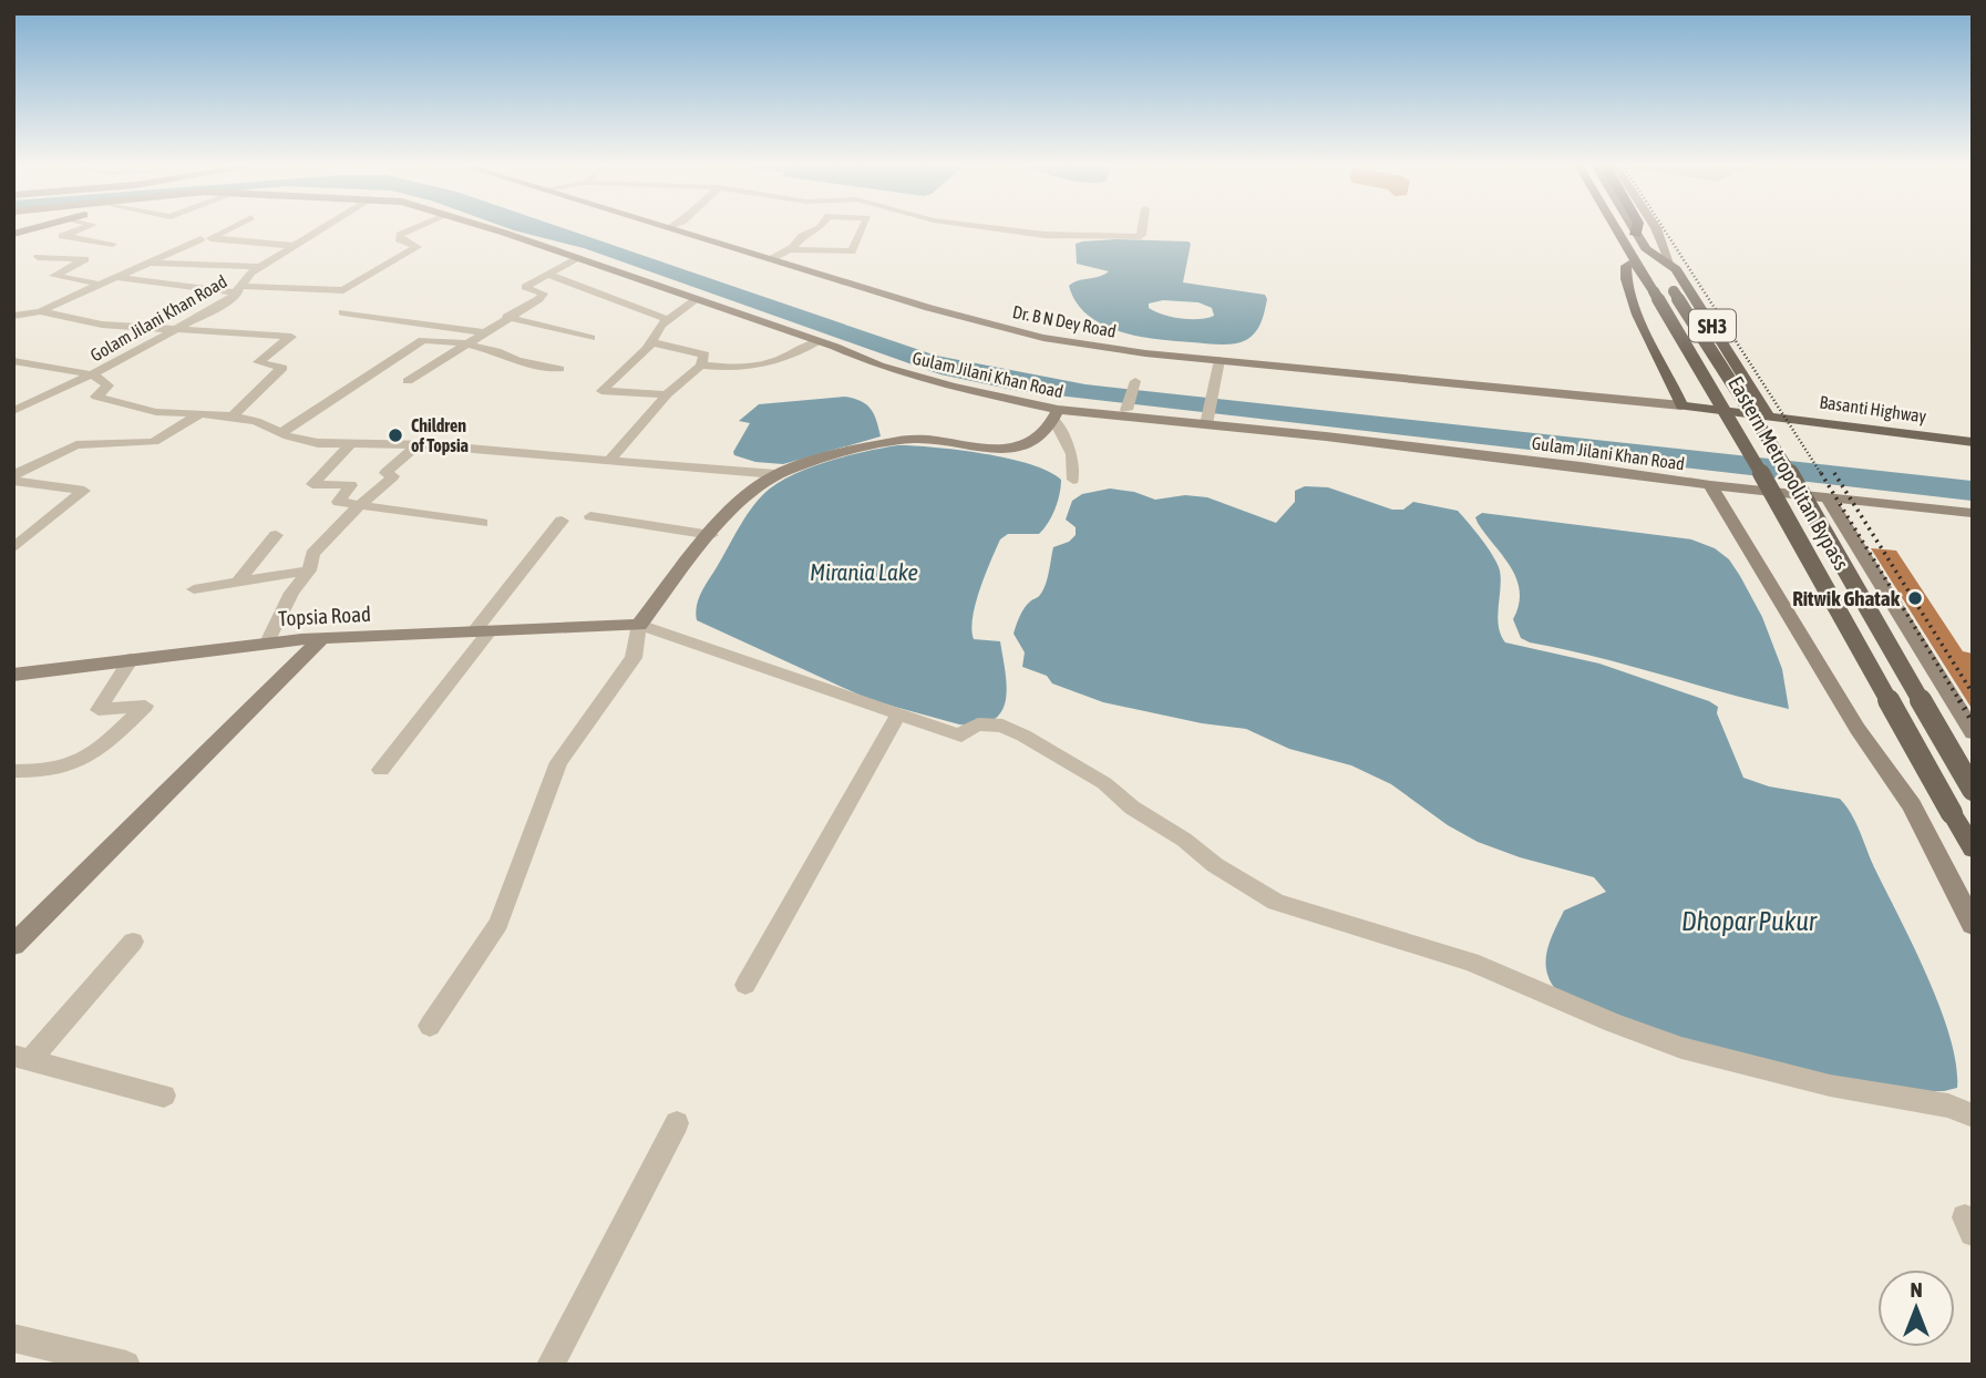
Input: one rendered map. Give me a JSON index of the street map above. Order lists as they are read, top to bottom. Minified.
{"streets":{"main road":["SH3","Basanti Highway","Eastern Metropolitan Bypass"],"street":["Golam Jilani Khan Road","Dr. B N Dey Road","Gulam Jilani Khan Road","Topsia Road"]},"crossings":[["Dr. B N Dey Road","Basanti Highway"],["SH3","Basanti Highway"]],"water":["Mirania Lake","Dhopar Pukur"],"places":["Children of Topsia","Ritwik Ghatak"],"north":"top"}
